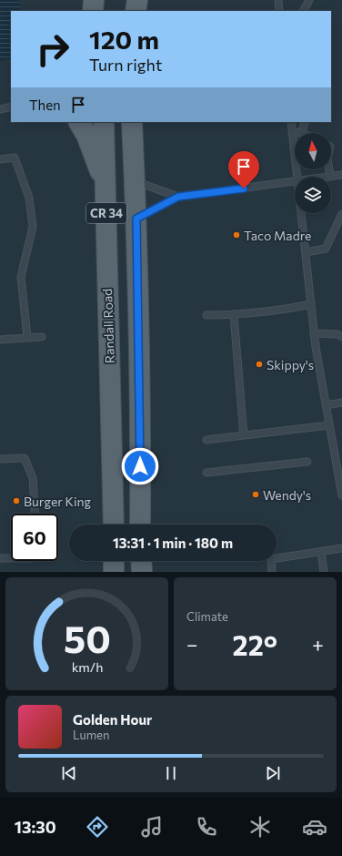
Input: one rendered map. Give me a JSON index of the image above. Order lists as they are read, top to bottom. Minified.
{"streets":{"main road":["CR 34","Randall Road"]},"places":["Taco Madre","Skippy's","Wendy's","Burger King"],"north":"top","page":{"turn":["120 m","Turn right"],"then":"Then","limit":"60","trip":"13:31 · 1 min · 180 m","tile":"Climate","heat":["−","22°","+"],"song":["Golden Hour","Lumen"],"tabs":"13:30","gauge":["50","km/h"]}}
